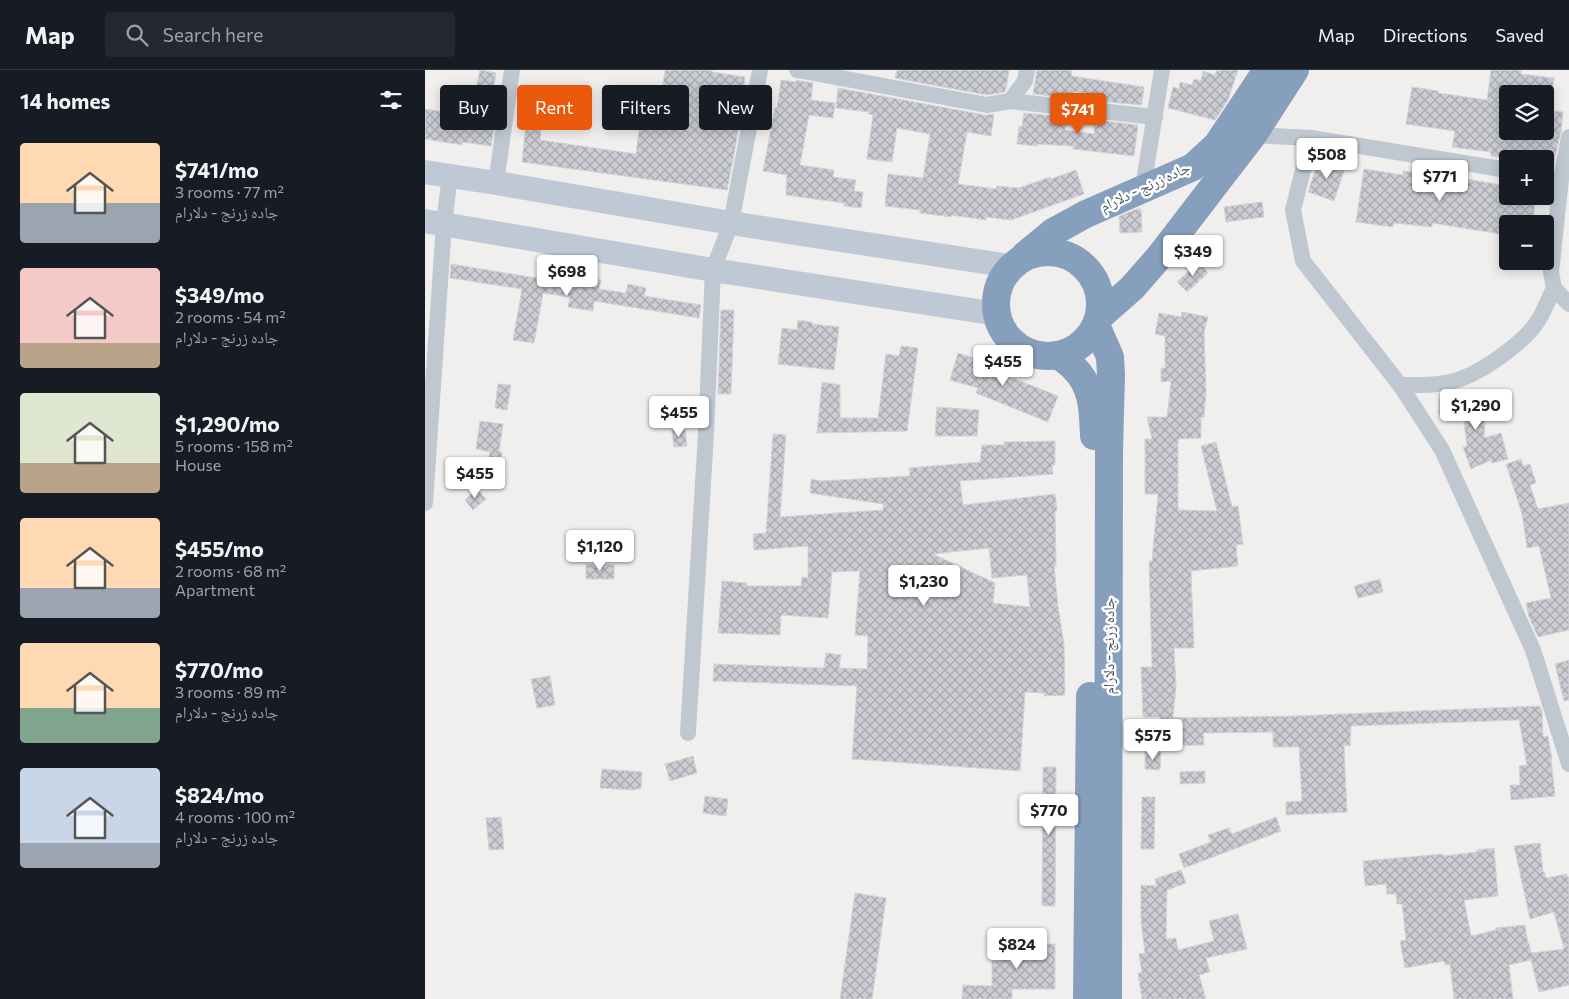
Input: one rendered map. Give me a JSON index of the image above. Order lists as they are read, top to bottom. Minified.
{"streets":{"highway":["جاده زرنج - دلارام"]},"page":{"header":"Map","search":"Search here","nav":["Map","Directions","Saved"],"heading":"14 homes","map_buttons":["+","−"],"chip":["Buy","Rent","Filters","New"],"price":["$741","$508","$771","$349","$698","$455","$1,290","$455","$455","$1,120","$1,230","$575","$770","$824"],"list":[{"name":"$741/mo","note":"3 rooms · 77 m² · جاده زرنج - دلارام"},{"name":"$349/mo","note":"2 rooms · 54 m² · جاده زرنج - دلارام"},{"name":"$1,290/mo","note":"5 rooms · 158 m² · House"},{"name":"$455/mo","note":"2 rooms · 68 m² · Apartment"},{"name":"$770/mo","note":"3 rooms · 89 m² · جاده زرنج - دلارام"},{"name":"$824/mo","note":"4 rooms · 100 m² · جاده زرنج - دلارام"}]}}
